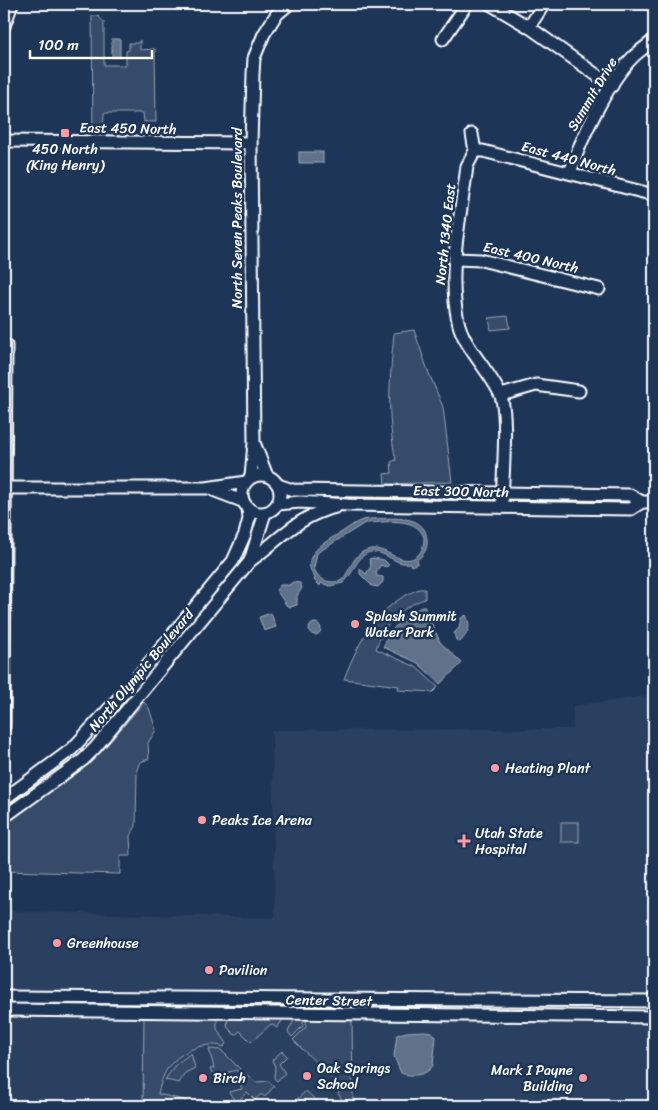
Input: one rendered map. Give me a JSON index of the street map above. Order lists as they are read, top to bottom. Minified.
{"streets":{"street":["Summit Drive","East 450 North","East 440 North","North Seven Peaks Boulevard","North 1340 East","East 400 North","East 300 North","North Olympic Boulevard","Center Street"]},"crossings":[["Summit Drive","East 440 North"],["East 450 North","North Seven Peaks Boulevard"],["East 440 North","North 1340 East"],["North Seven Peaks Boulevard","East 300 North"],["North Seven Peaks Boulevard","North Olympic Boulevard"],["North 1340 East","East 400 North"],["North 1340 East","East 300 North"],["East 300 North","North Olympic Boulevard"]],"places":{"transit":["450 North (King Henry)"],"other":["Splash Summit Water Park","Heating Plant","Peaks Ice Arena","Greenhouse","Pavilion","Oak Springs School","Birch","Mark I Payne Building"],"health":["Utah State Hospital"]},"scale_bar":"100 m"}
